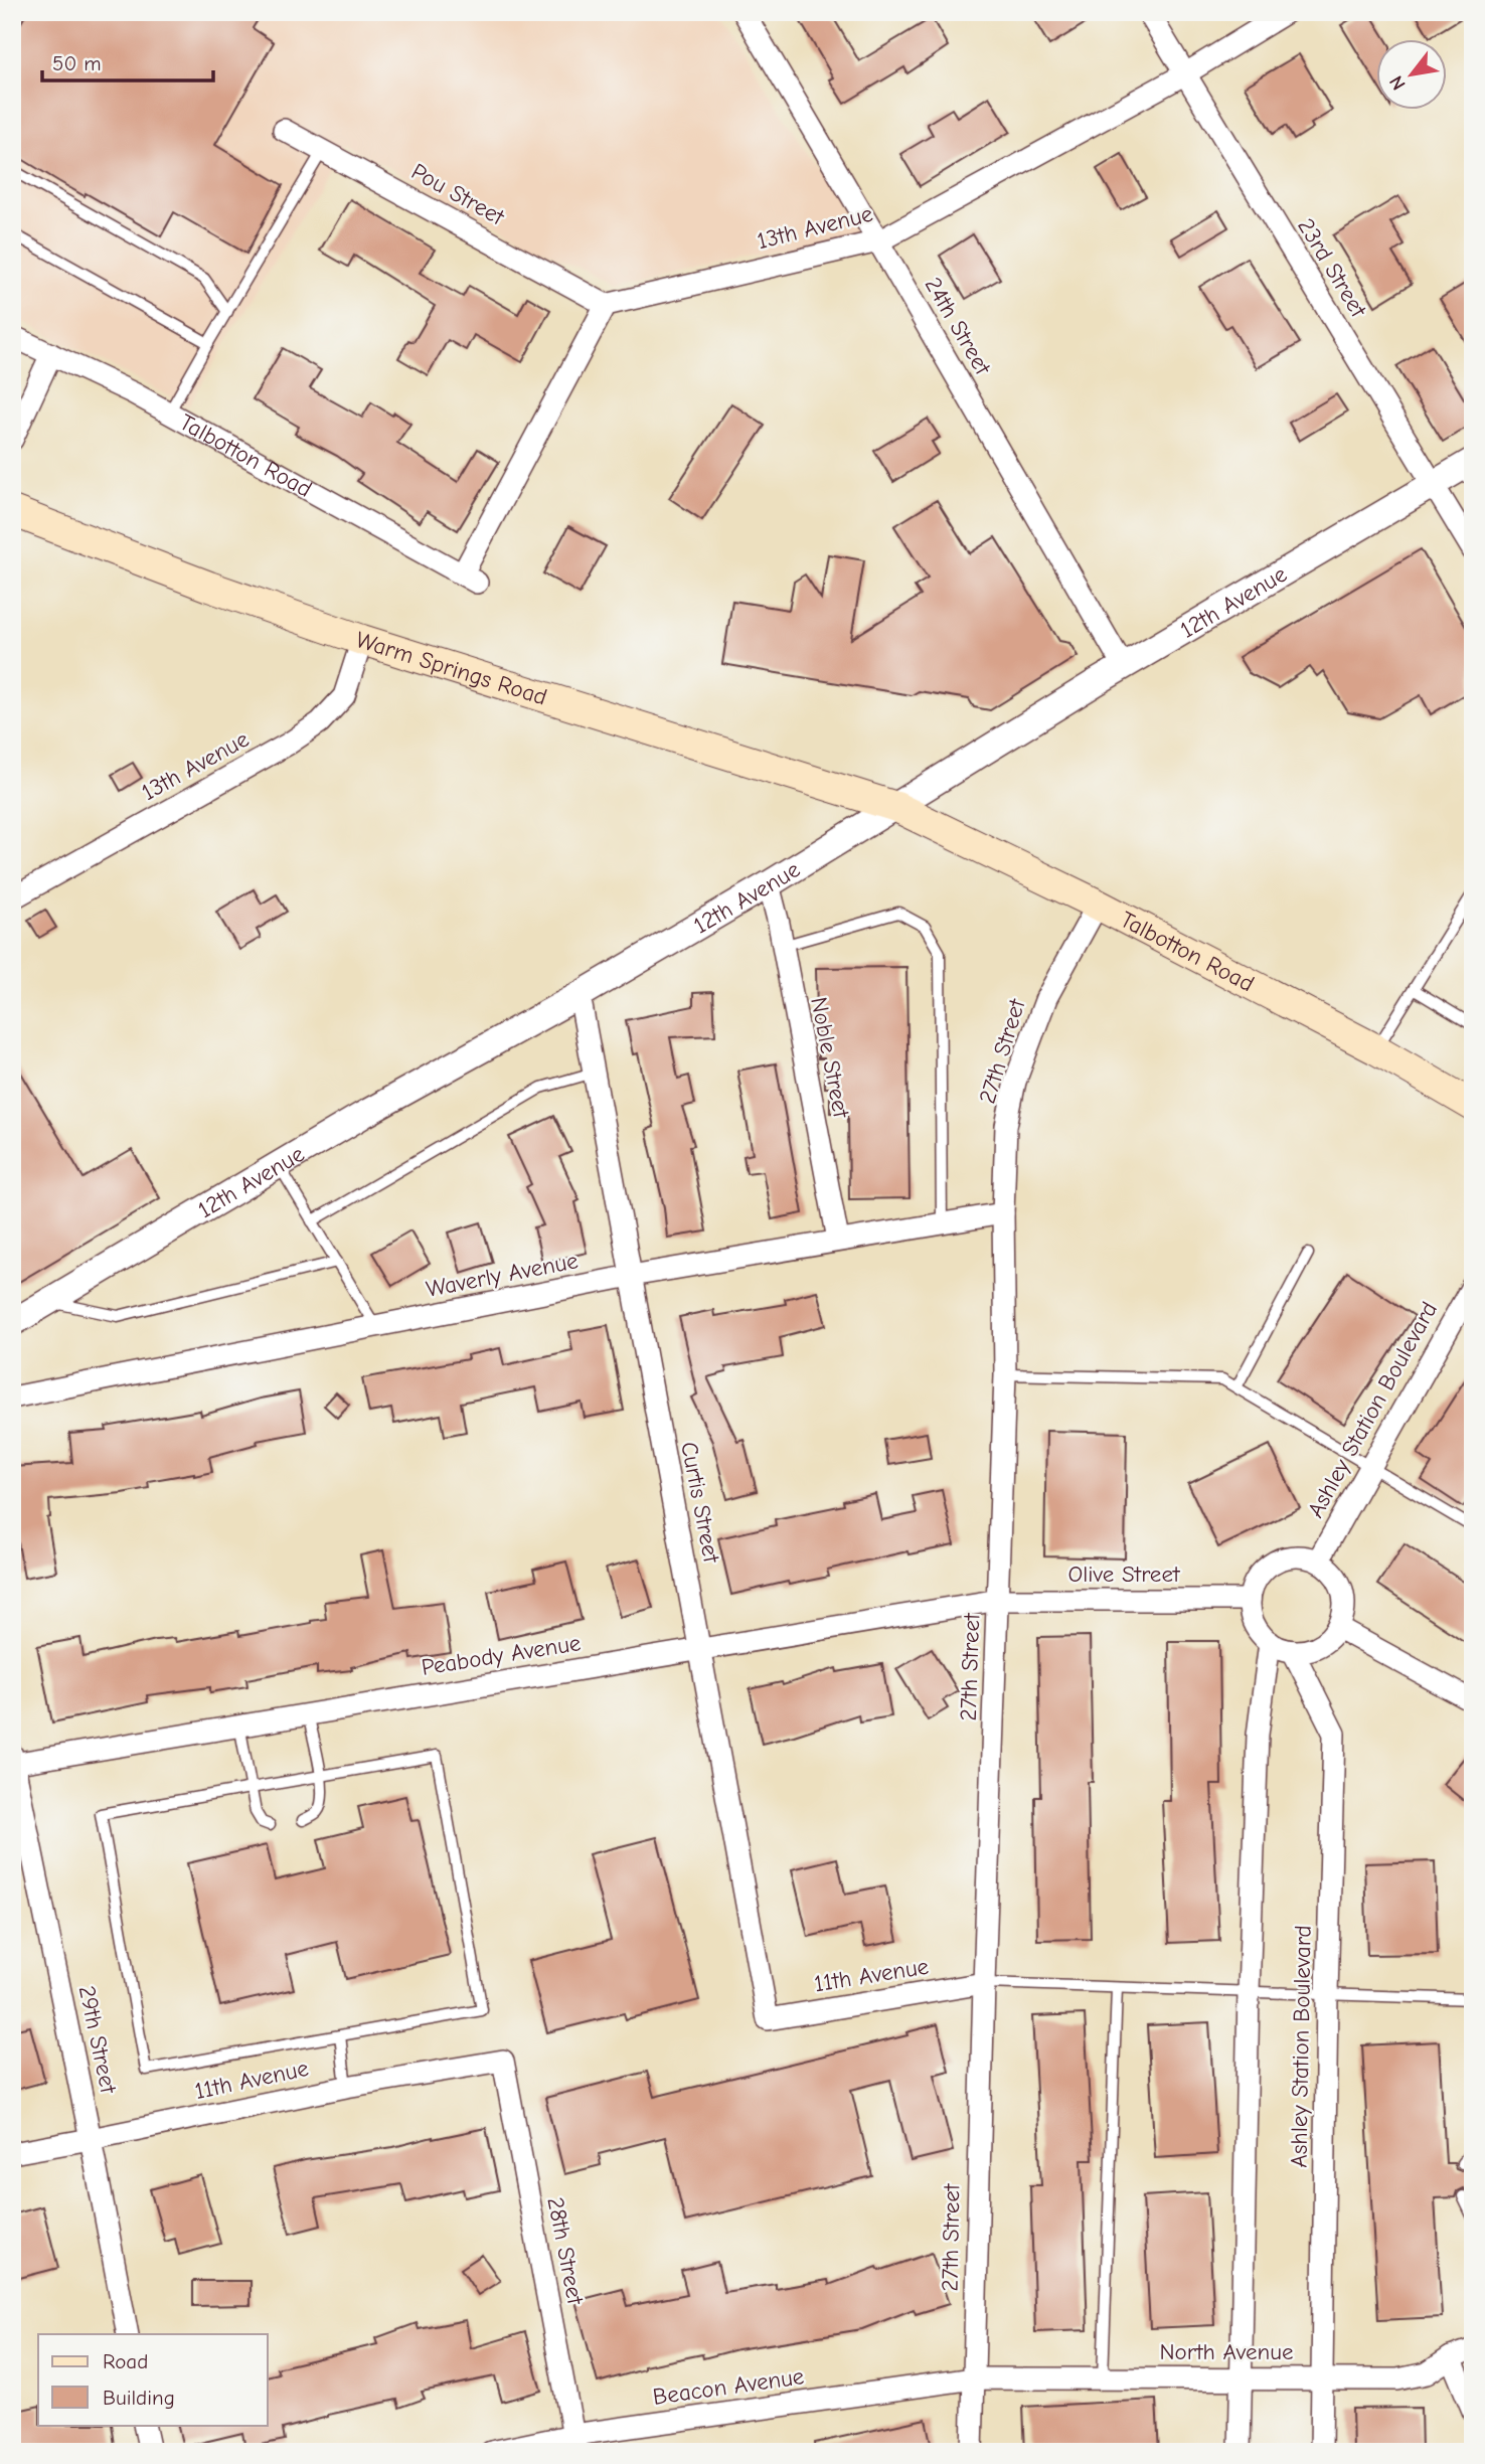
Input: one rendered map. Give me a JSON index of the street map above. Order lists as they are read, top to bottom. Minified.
{"streets":{"main road":["Talbotton Road","Warm Springs Road"],"street":["Pou Street","13th Avenue","23rd Street","24th Street","12th Avenue","27th Street","Noble Street","Waverly Avenue","Ashley Station Boulevard","Curtis Street","Olive Street","Peabody Avenue","11th Avenue","29th Street","28th Street","North Avenue","Beacon Avenue"]},"crossings":[["Pou Street","13th Avenue"],["Pou Street","Talbotton Road"],["13th Avenue","23rd Street"],["13th Avenue","24th Street"],["13th Avenue","Talbotton Road"],["13th Avenue","Warm Springs Road"],["23rd Street","12th Avenue"],["24th Street","12th Avenue"],["Talbotton Road","12th Avenue"],["Talbotton Road","Warm Springs Road"],["Talbotton Road","27th Street"],["12th Avenue","Warm Springs Road"],["12th Avenue","Noble Street"],["12th Avenue","Curtis Street"],["27th Street","Waverly Avenue"],["27th Street","Olive Street"],["27th Street","Peabody Avenue"],["27th Street","11th Avenue"],["27th Street","North Avenue"],["27th Street","Beacon Avenue"],["Noble Street","Waverly Avenue"],["Waverly Avenue","Curtis Street"],["Ashley Station Boulevard","Olive Street"],["Ashley Station Boulevard","North Avenue"],["Curtis Street","Peabody Avenue"],["Curtis Street","11th Avenue"],["Olive Street","Peabody Avenue"],["Peabody Avenue","29th Street"],["11th Avenue","29th Street"],["11th Avenue","28th Street"],["28th Street","Beacon Avenue"],["North Avenue","Beacon Avenue"]],"legend":["Road","Building"],"scale_bar":"50 m","north":"bottom left"}
